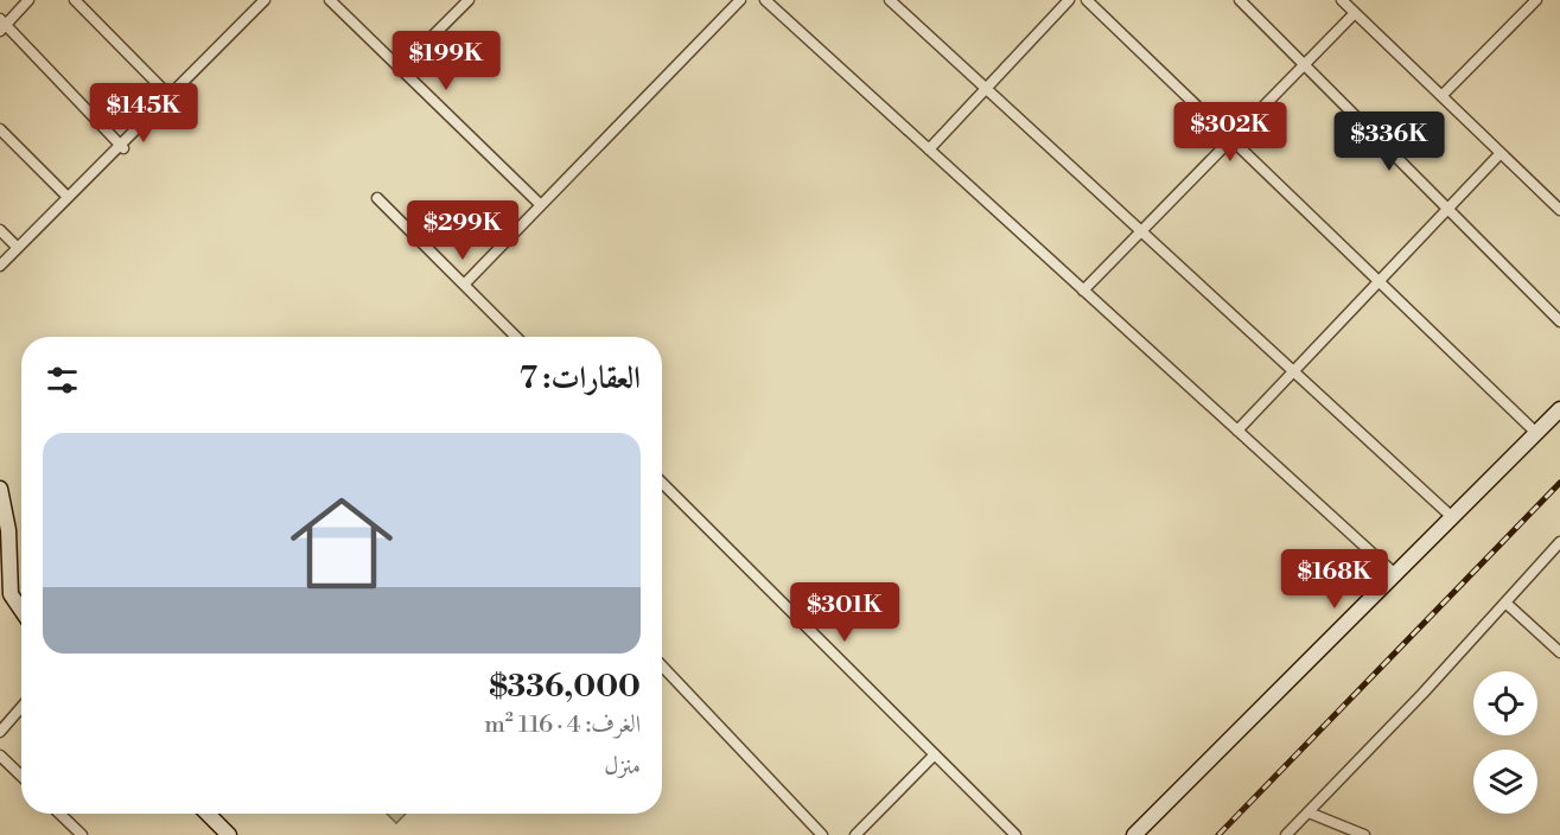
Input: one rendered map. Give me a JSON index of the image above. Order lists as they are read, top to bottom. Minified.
{"page":{"price":["$199K","$145K","$302K","$336K","$299K","$168K","$301K"],"heading":"العقارات: 7","list":[{"name":"$336,000","note":"الغرف: 4 · 116 m² · منزل"}]}}
